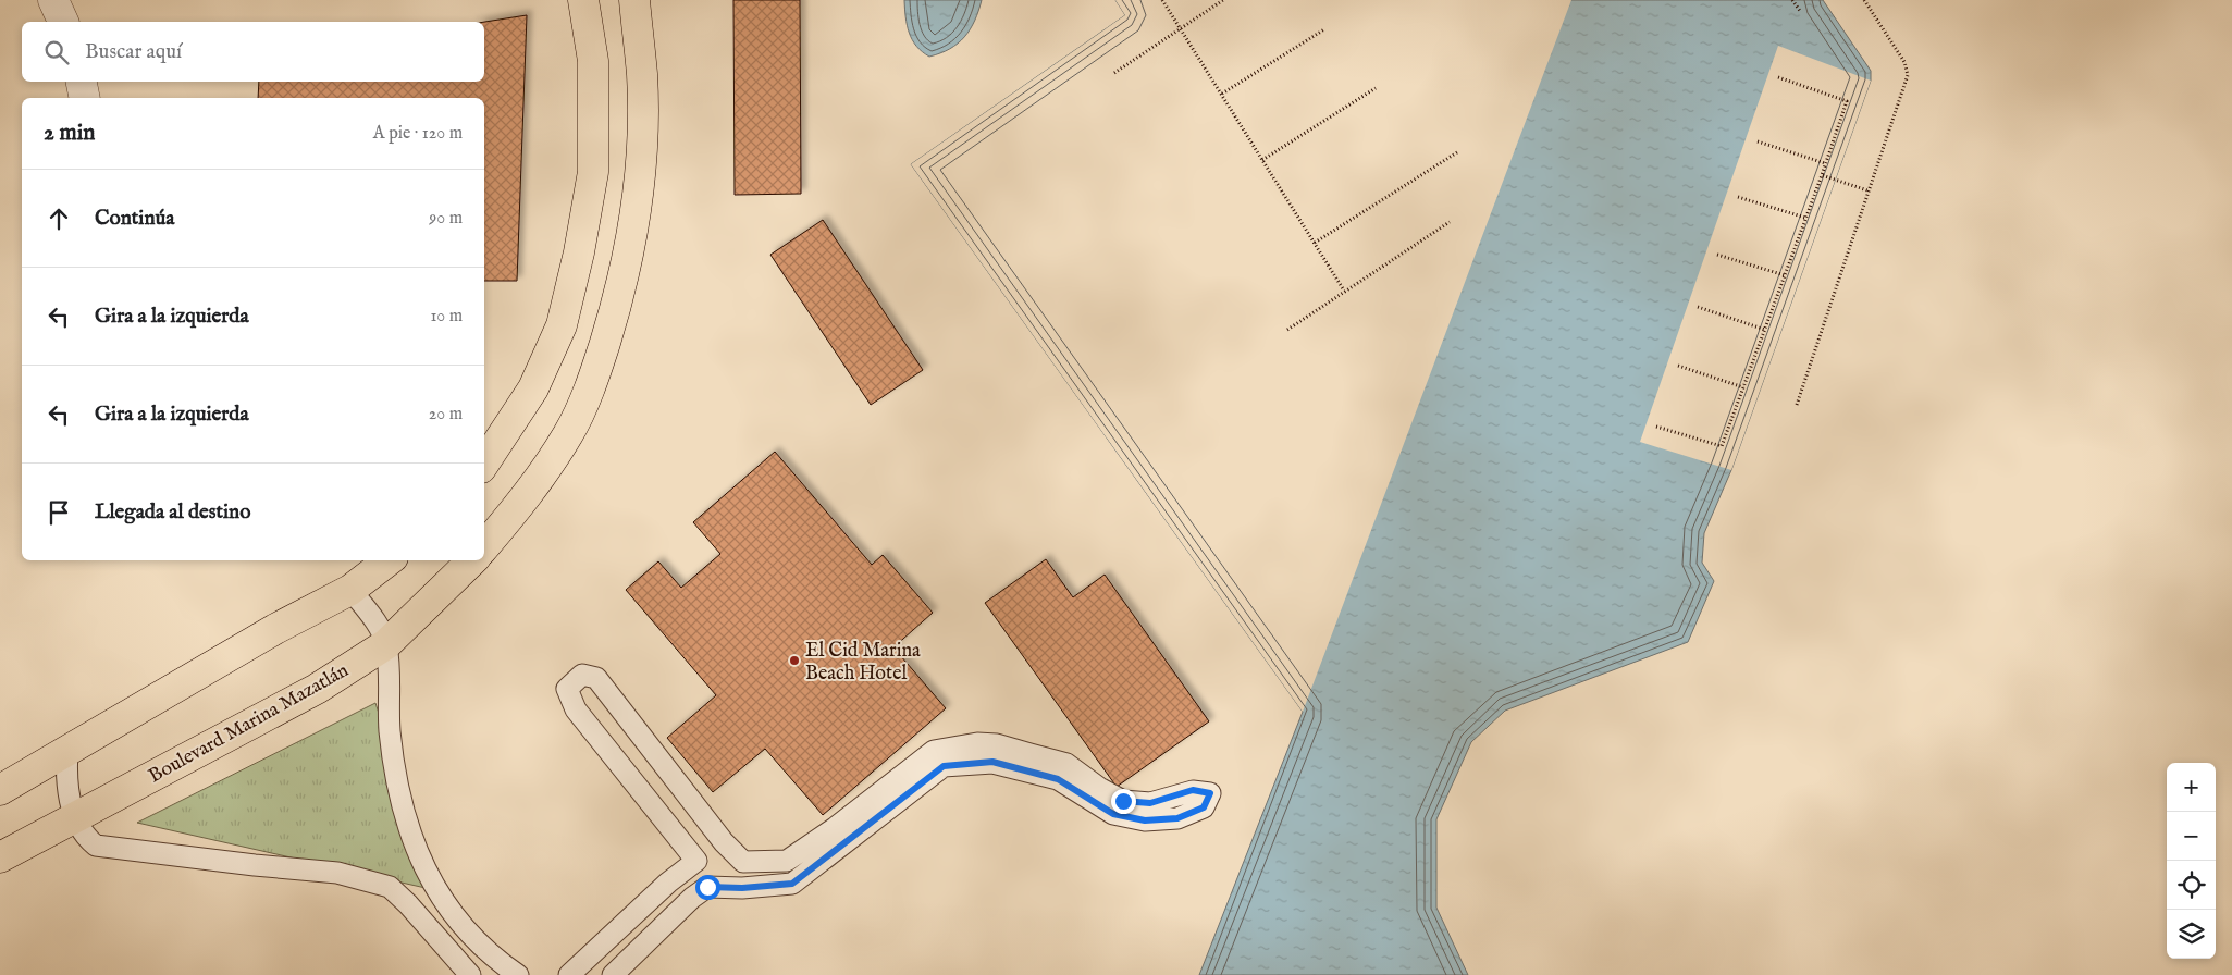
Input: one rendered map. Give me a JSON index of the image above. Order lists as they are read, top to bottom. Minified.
{"streets":{"main road":["Boulevard Marina Mazatlán"]},"places":["El Cid Marina Beach Hotel"],"page":{"search":"Buscar aquí","heading":["2 min","A pie · 120 m"],"list":[["Continúa","90 m"],["Gira a la izquierda","10 m"],["Gira a la izquierda","20 m"],"Llegada al destino"],"map_buttons":["+","−"]}}
